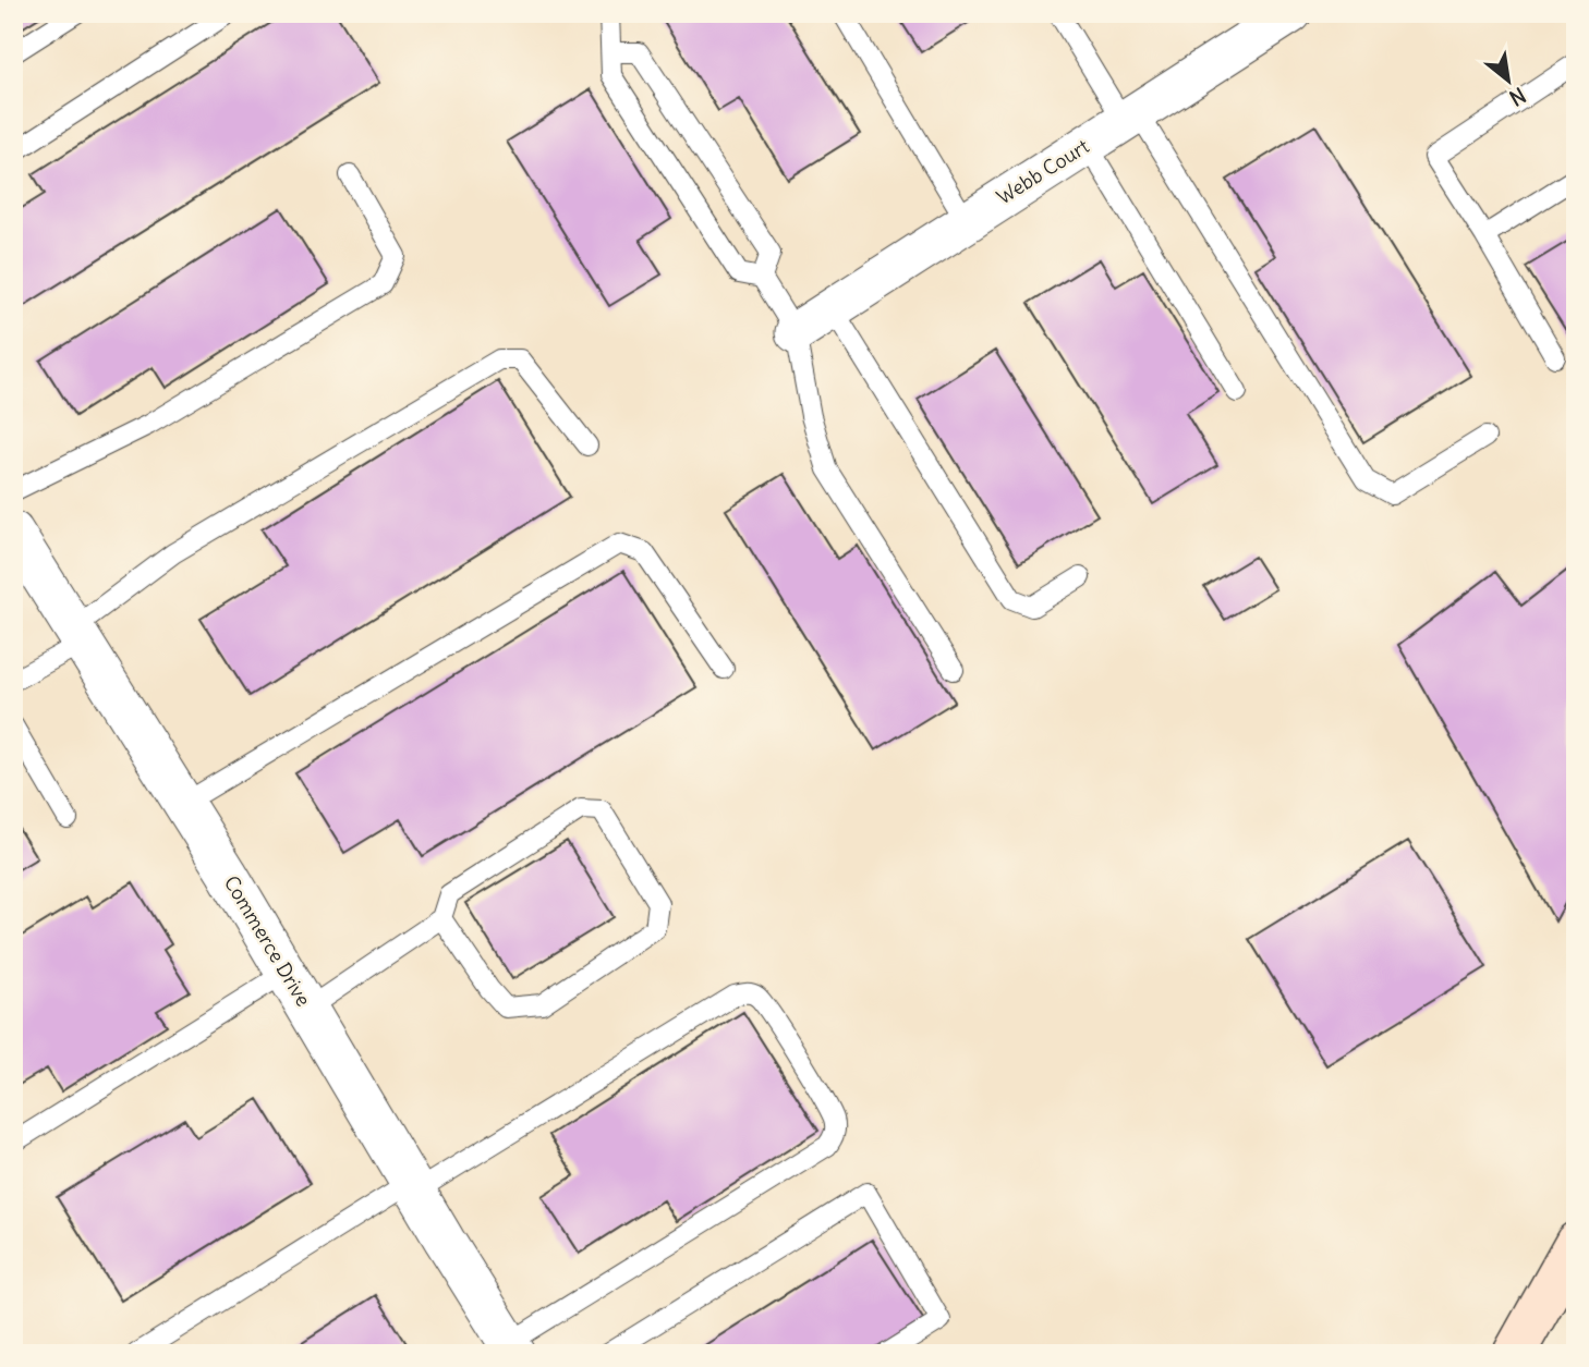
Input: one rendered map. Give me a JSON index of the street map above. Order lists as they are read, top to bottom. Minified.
{"streets":{"street":["Webb Court","Commerce Drive"]},"north":"bottom right"}
